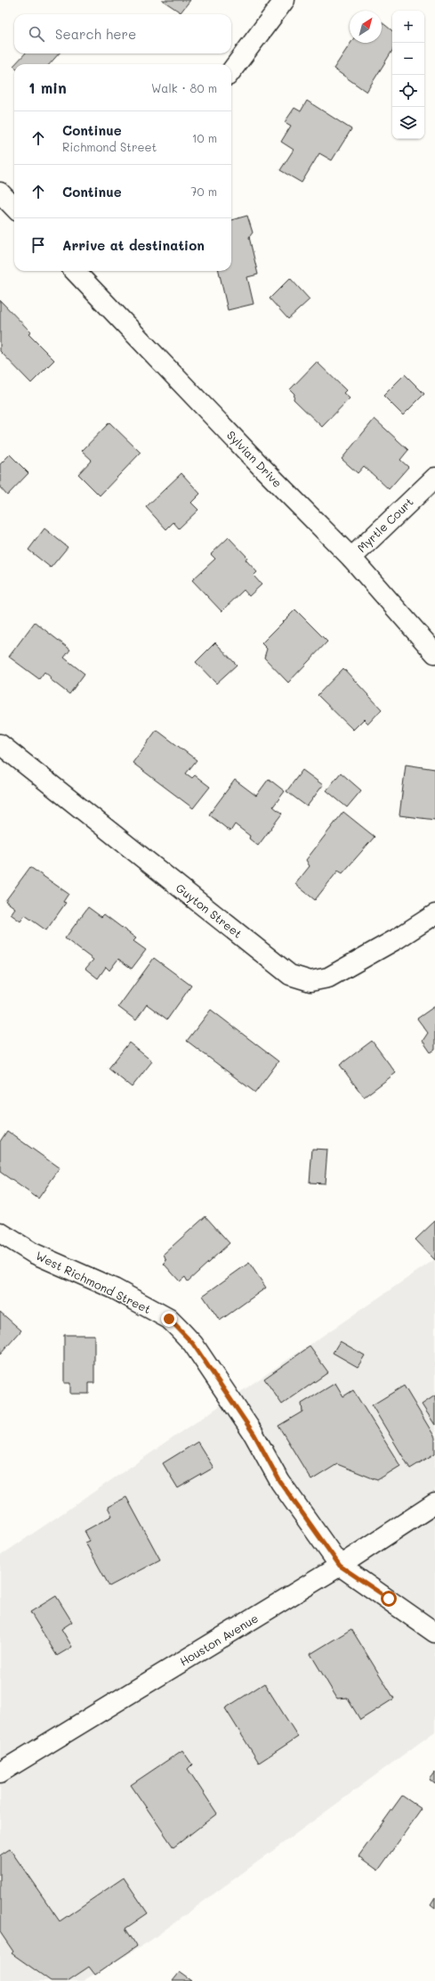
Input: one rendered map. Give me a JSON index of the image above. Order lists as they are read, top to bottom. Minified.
{"streets":{"street":["Sylvian Drive","Myrtle Court","Guyton Street","West Richmond Street","Houston Avenue"]},"crossings":[["Sylvian Drive","Myrtle Court"],["West Richmond Street","Houston Avenue"]],"north":"top right","page":{"map_buttons":["+","−"],"search":"Search here","heading":["1 min","Walk · 80 m"],"list":[["Continue","Richmond Street","10 m"],["Continue","70 m"],"Arrive at destination"]}}
